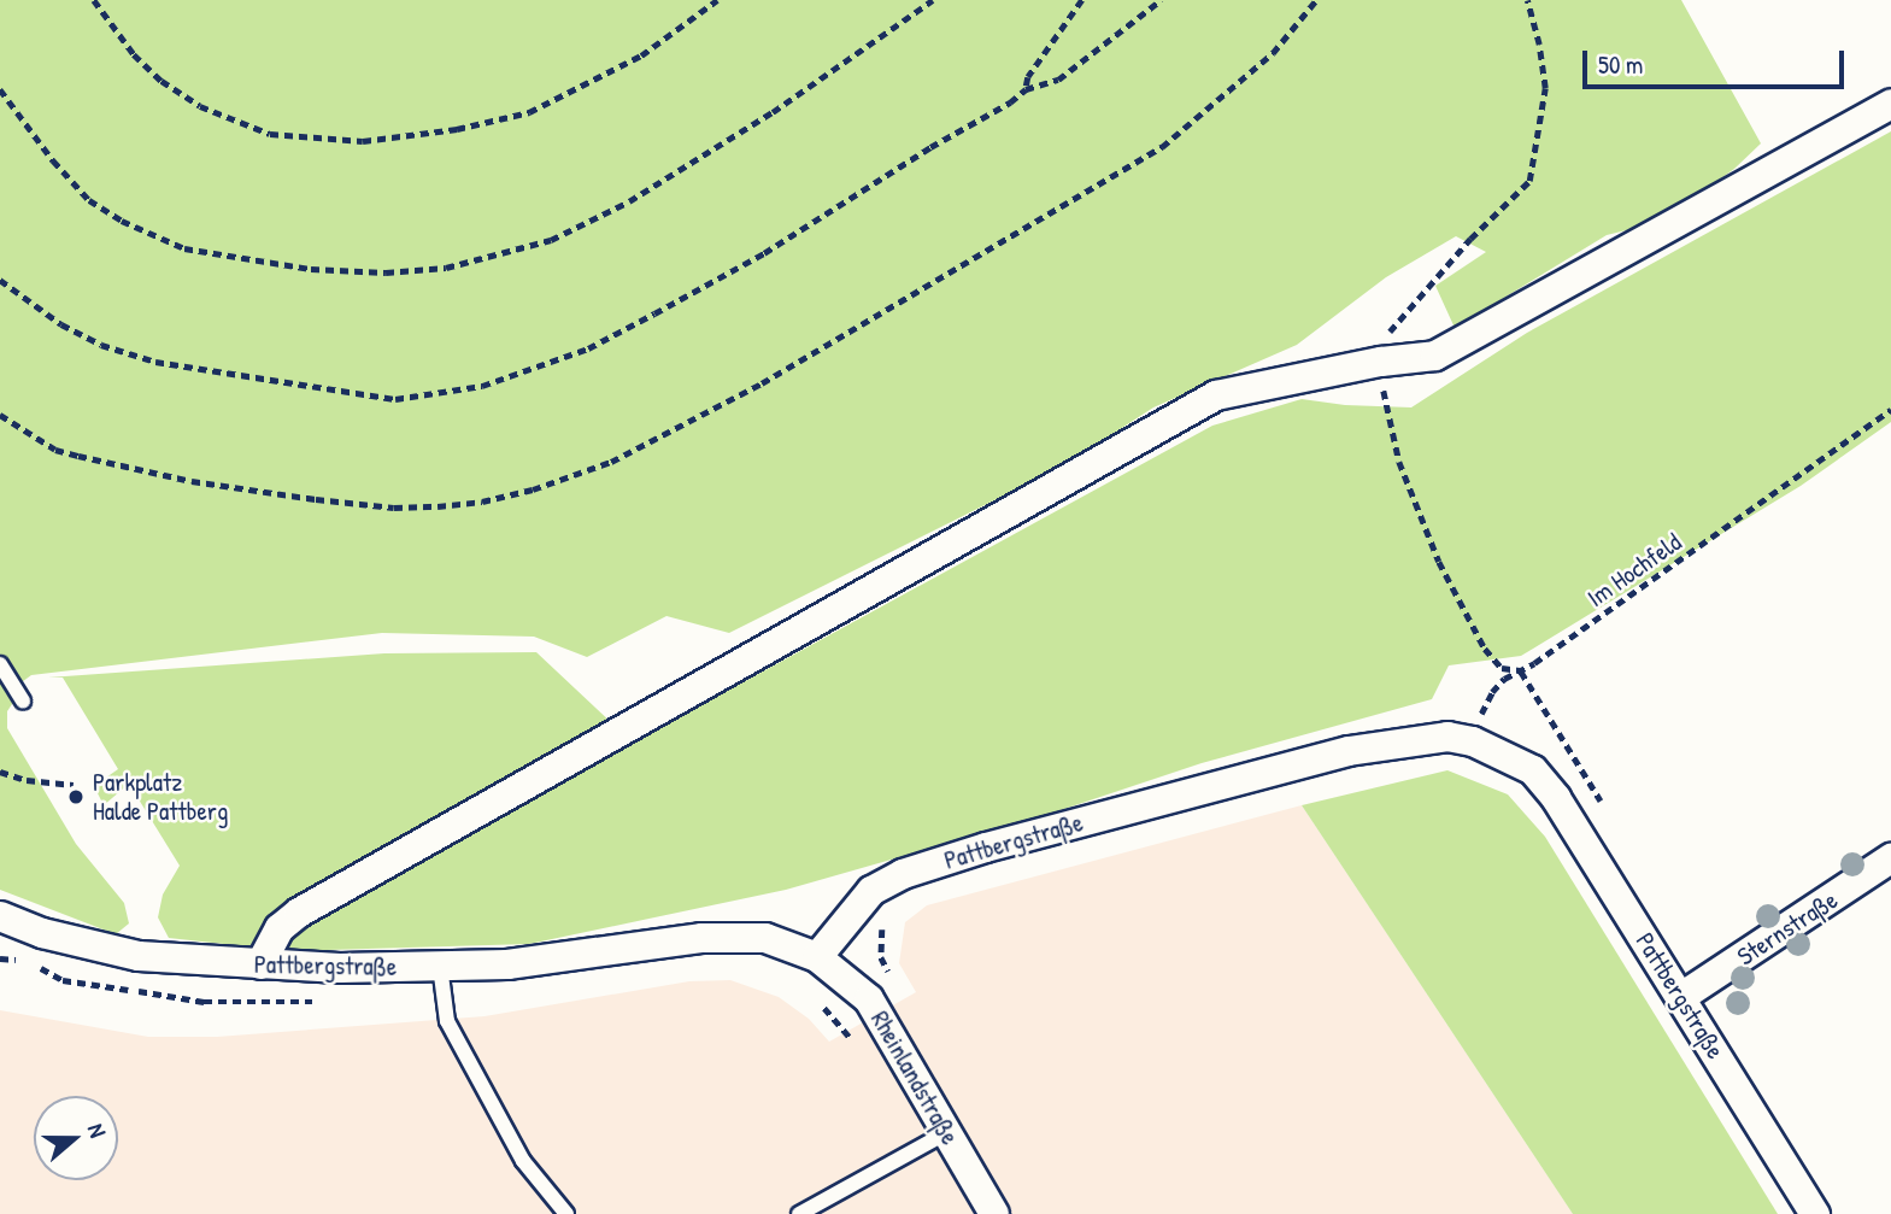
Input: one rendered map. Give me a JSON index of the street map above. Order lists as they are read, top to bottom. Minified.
{"streets":{"street":["Pattbergstraße","Sternstraße","Rheinlandstraße"],"path":["Im Hochfeld"]},"crossings":[["Pattbergstraße","Sternstraße"],["Pattbergstraße","Rheinlandstraße"]],"places":["Parkplatz Halde Pattberg"],"scale_bar":"50 m","north":"right"}
